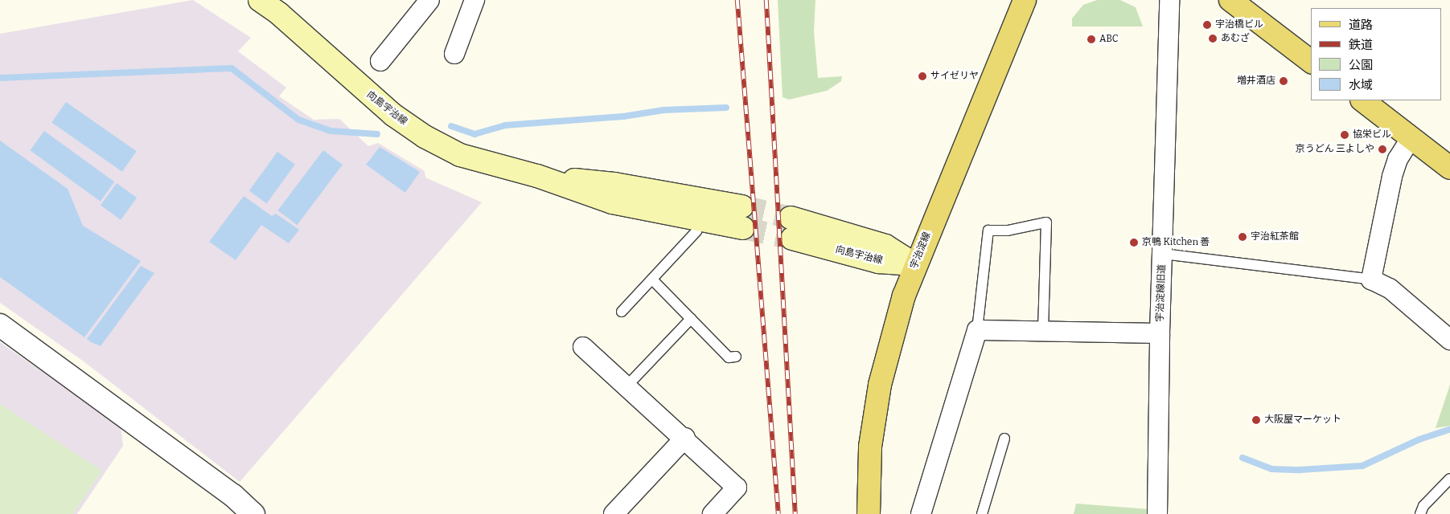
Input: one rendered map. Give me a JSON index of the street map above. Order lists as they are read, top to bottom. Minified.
{"streets":{"main road":["向島宇治線","宇治淀線"],"street":["宇治淀線旧道"]},"crossings":[["向島宇治線","宇治淀線"]],"places":["宇治橋ビル","あむざ","ABC","サイゼリヤ","増井酒店","協栄ビル","京うどん 三よしや","宇治紅茶館","京鴨 Kitchen 善","大阪屋マーケット"],"legend":["道路","鉄道","公園","水域"]}
